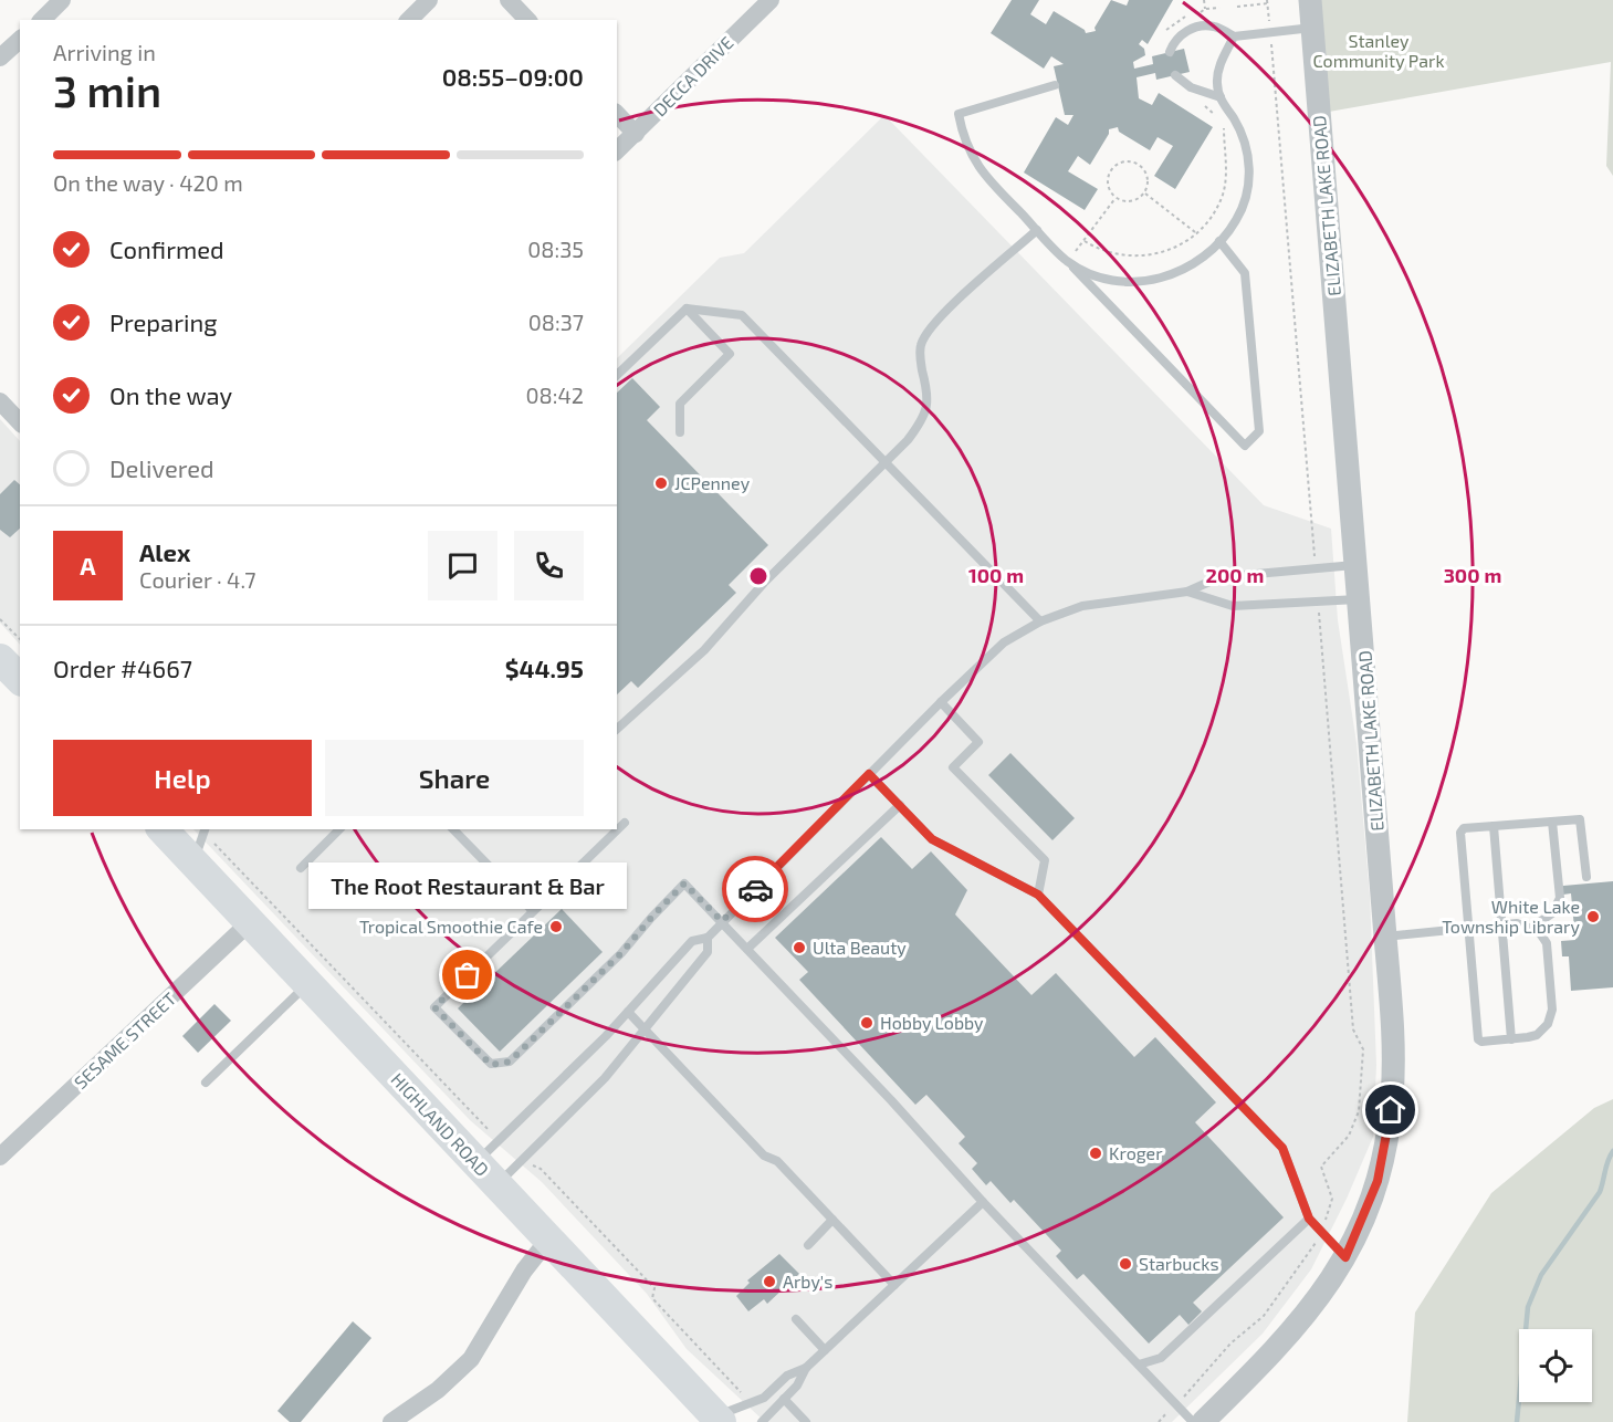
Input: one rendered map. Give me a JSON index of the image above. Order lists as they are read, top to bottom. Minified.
{"streets":{"highway":["HIGHLAND ROAD"],"street":["DECCA DRIVE","ELIZABETH LAKE ROAD","SESAME STREET"]},"crossings":[["SESAME STREET","HIGHLAND ROAD"]],"parks":["Stanley Community Park"],"places":["JCPenney","White Lake Township Library","Tropical Smoothie Cafe","Ulta Beauty","The Root Restaurant & Bar","Hobby Lobby","Kroger","Starbucks","Arby's"],"page":{"heading":["3 min","Arriving in","08:55–09:00"],"panel":["Alex","Courier · 4.7","Order #4667","$44.95"],"bar":"On the way · 420 m","list":[["Confirmed","08:35"],["Preparing","08:37"],["On the way","08:42"],"Delivered"],"round":"A","buttons":["Help","Share"],"bubble":"The Root Restaurant & Bar"},"rings":["100 m","200 m","300 m"]}
